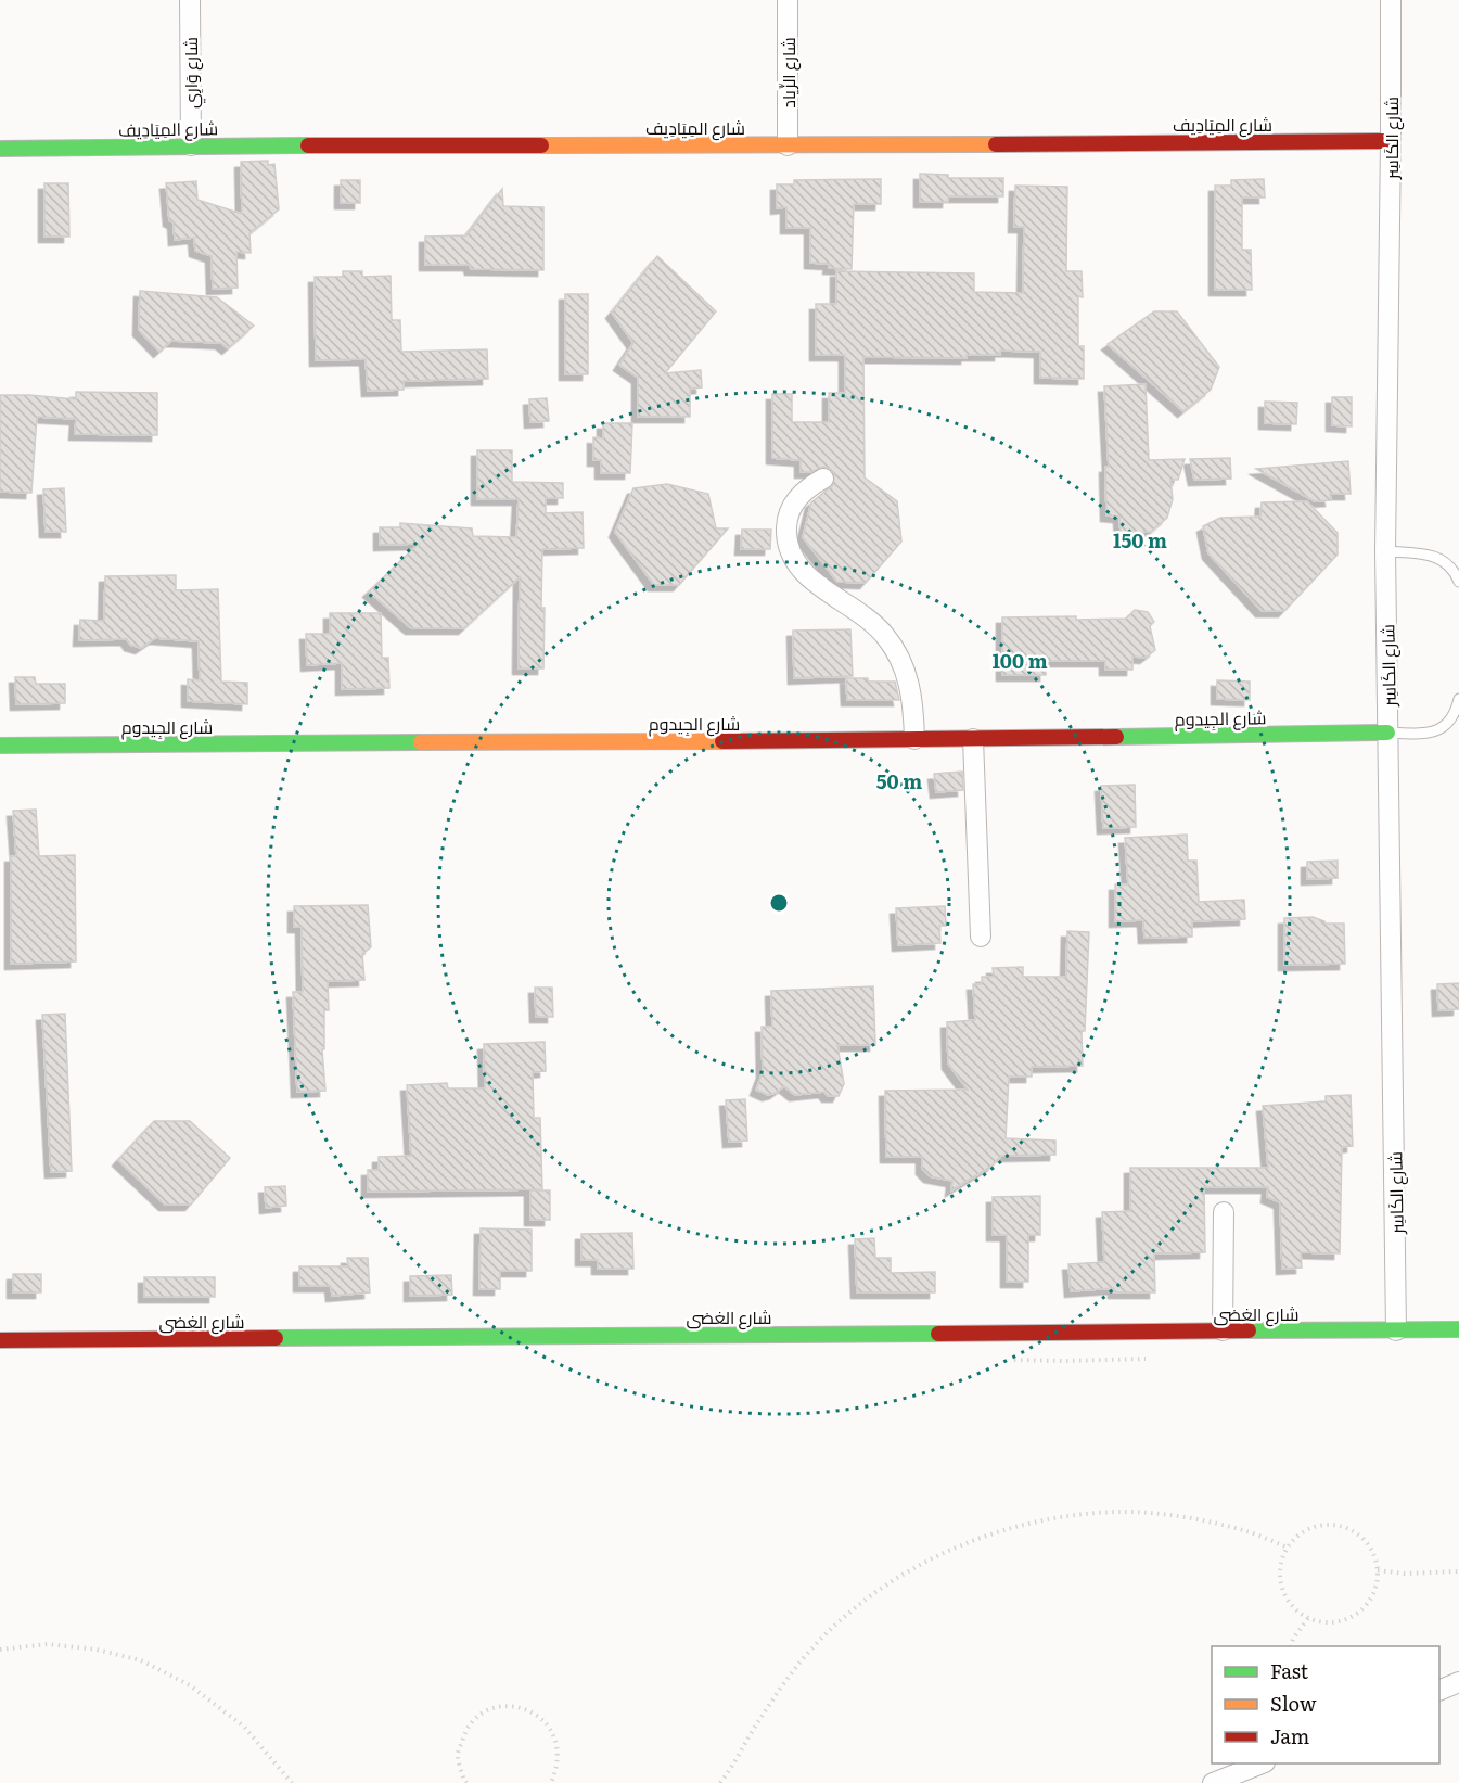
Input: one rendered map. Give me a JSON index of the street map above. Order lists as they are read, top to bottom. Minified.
{"streets":{"street":["شارع وَارِي","شارع الزِّياد","شارع المِيَادِيف","شارع الكَاسِر","شارع الجِيدوم","شارع الغضى"]},"crossings":[["شارع وَارِي","شارع المِيَادِيف"],["شارع الزِّياد","شارع المِيَادِيف"],["شارع المِيَادِيف","شارع الكَاسِر"],["شارع الكَاسِر","شارع الجِيدوم"],["شارع الكَاسِر","شارع الغضى"]],"legend":["Fast","Slow","Jam"],"rings":["150 m","100 m","50 m"]}
